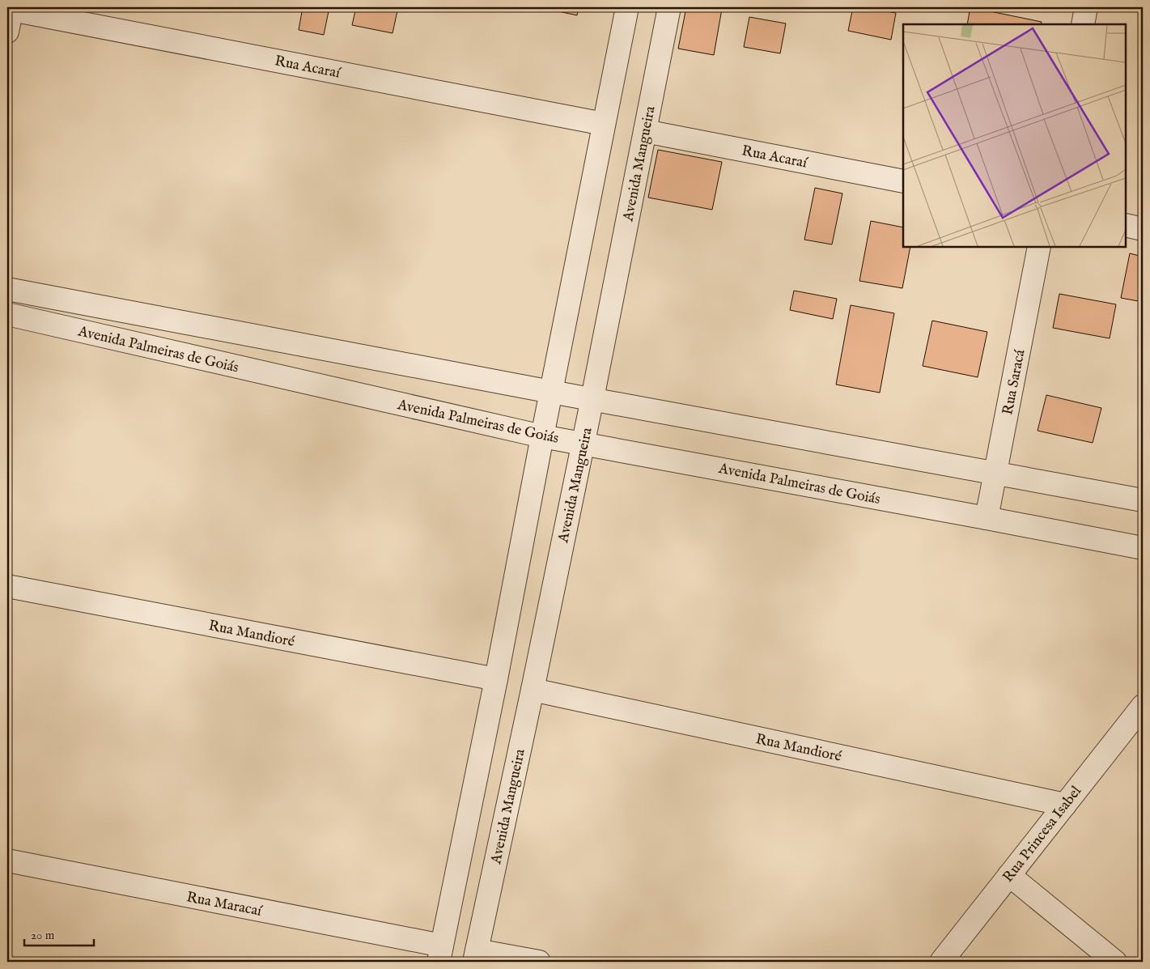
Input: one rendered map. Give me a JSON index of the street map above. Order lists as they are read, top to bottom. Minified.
{"streets":{"street":["Rua Acaraí","Avenida Mangueira","Avenida Palmeiras de Goiás","Rua Saracá","Rua Mandioré","Rua Princesa Isabel","Rua Maracaí"]},"crossings":[["Rua Acaraí","Avenida Mangueira"],["Avenida Mangueira","Avenida Palmeiras de Goiás"],["Avenida Mangueira","Rua Mandioré"],["Avenida Palmeiras de Goiás","Rua Saracá"],["Rua Mandioré","Rua Princesa Isabel"]],"scale_bar":"20 m"}
